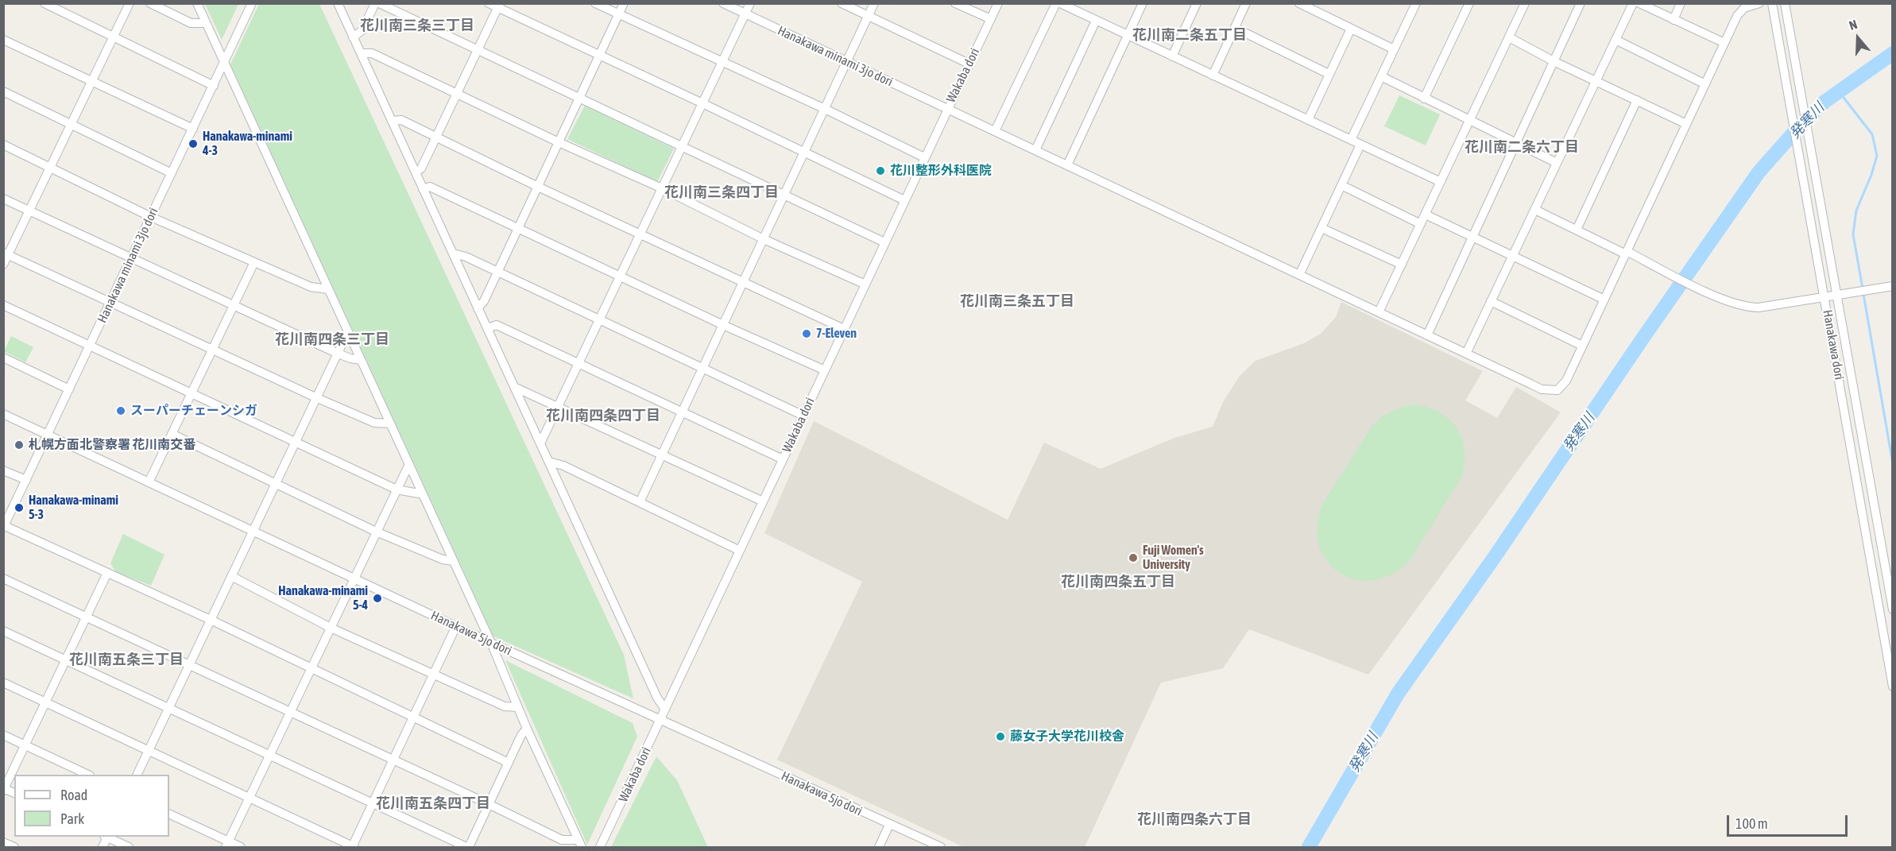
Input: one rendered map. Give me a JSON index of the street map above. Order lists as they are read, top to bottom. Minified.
{"streets":{"street":["Hanakawa minami 3jo dori","Wakaba dori","Hanakawa dori","Hanakawa 5jo dori"]},"crossings":[["Hanakawa minami 3jo dori","Wakaba dori"],["Hanakawa minami 3jo dori","Hanakawa 5jo dori"],["Wakaba dori","Hanakawa 5jo dori"]],"districts":["花川南三条三丁目","花川南二条五丁目","花川南二条六丁目","花川南三条四丁目","花川南三条五丁目","花川南四条三丁目","花川南四条四丁目","花川南四条五丁目","花川南五条三丁目","花川南五条四丁目","花川南四条六丁目"],"water":["発寒川"],"places":["Hanakawa-minami 4-3","花川整形外科医院","7-Eleven","スーパーチェーンシガ","札幌方面北警察署 花川南交番","Hanakawa-minami 5-3","Fuji Women's University","Hanakawa-minami 5-4","藤女子大学花川校舎"],"legend":["Road","Park"],"scale_bar":"100 m","north":"top"}
